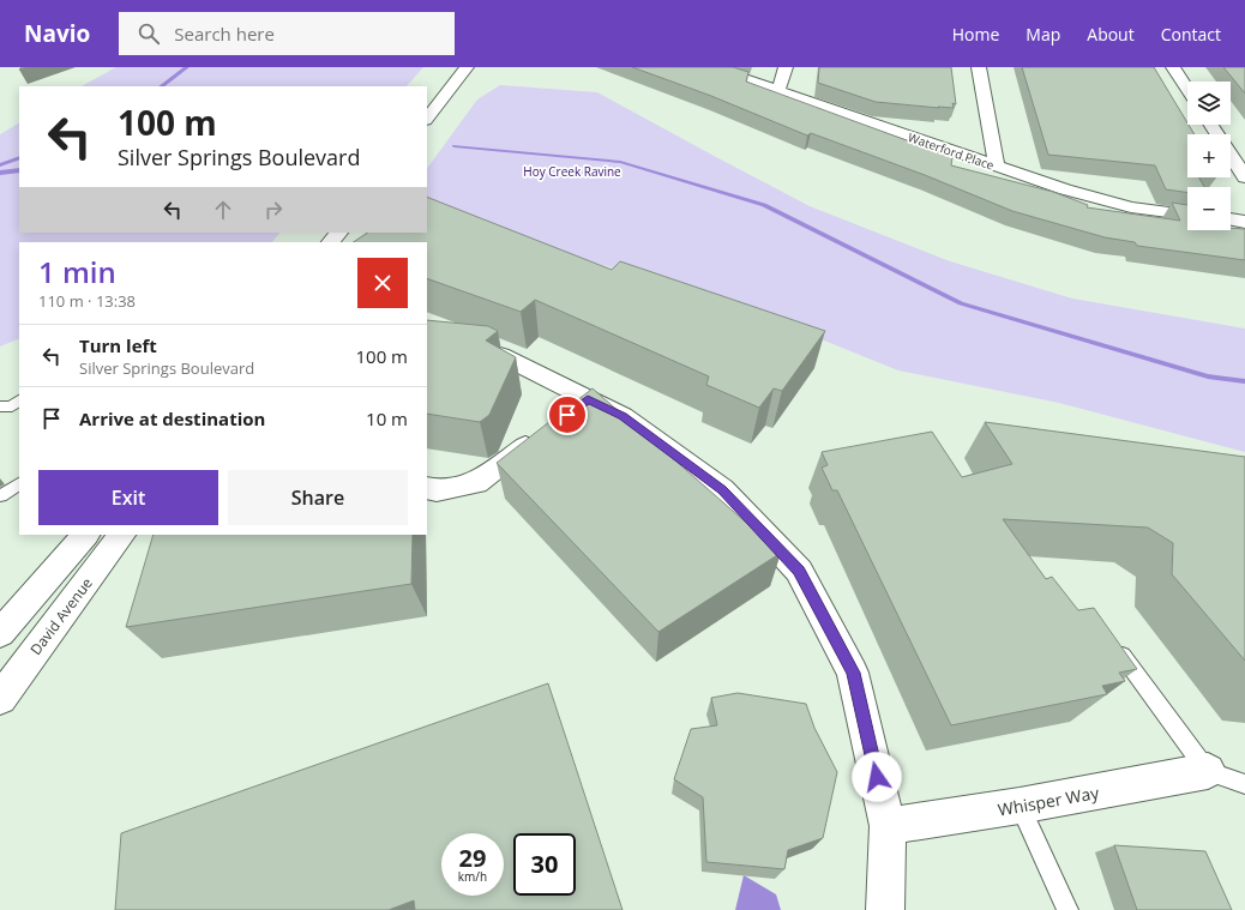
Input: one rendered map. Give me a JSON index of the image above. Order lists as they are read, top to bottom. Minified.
{"streets":{"street":["Waterford Place","David Avenue","Whisper Way"]},"parks":["Hoy Creek Ravine"],"page":{"header":"Navio","search":"Search here","nav":["Home","Map","About","Contact"],"map_buttons":["+","−"],"turn":["100 m","Silver Springs Boulevard"],"heading":["1 min","110 m · 13:38"],"list":[{"name":"Turn left","note":"Silver Springs Boulevard","value":"100 m"},{"name":"Arrive at destination","value":"10 m"}],"buttons":["Exit","Share"],"speed":"29 km/h","limit":"30"}}
